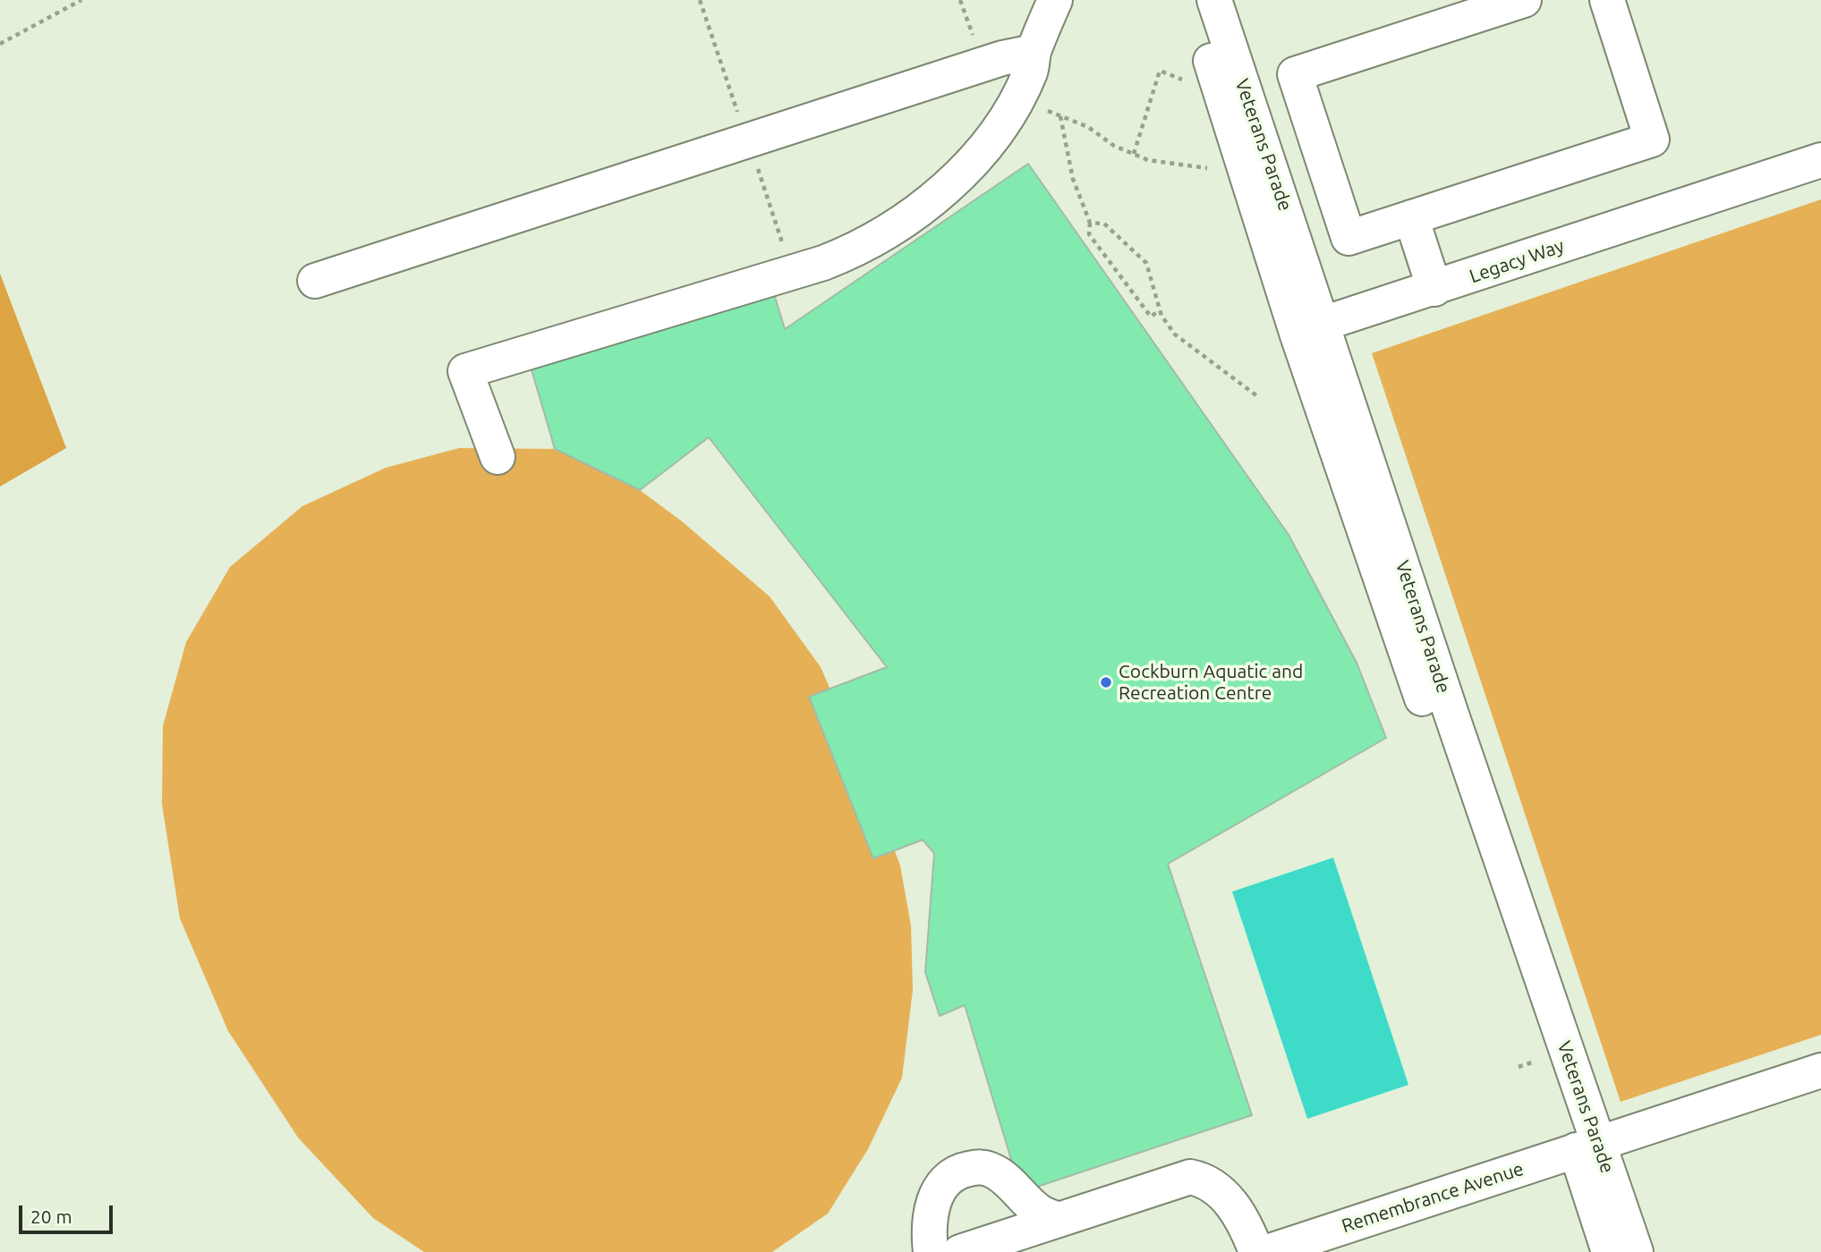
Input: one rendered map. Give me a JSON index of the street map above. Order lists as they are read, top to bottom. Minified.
{"streets":{"street":["Veterans Parade","Legacy Way","Remembrance Avenue"]},"crossings":[["Veterans Parade","Legacy Way"],["Veterans Parade","Remembrance Avenue"]],"places":["Cockburn Aquatic and Recreation Centre"],"scale_bar":"20 m"}
